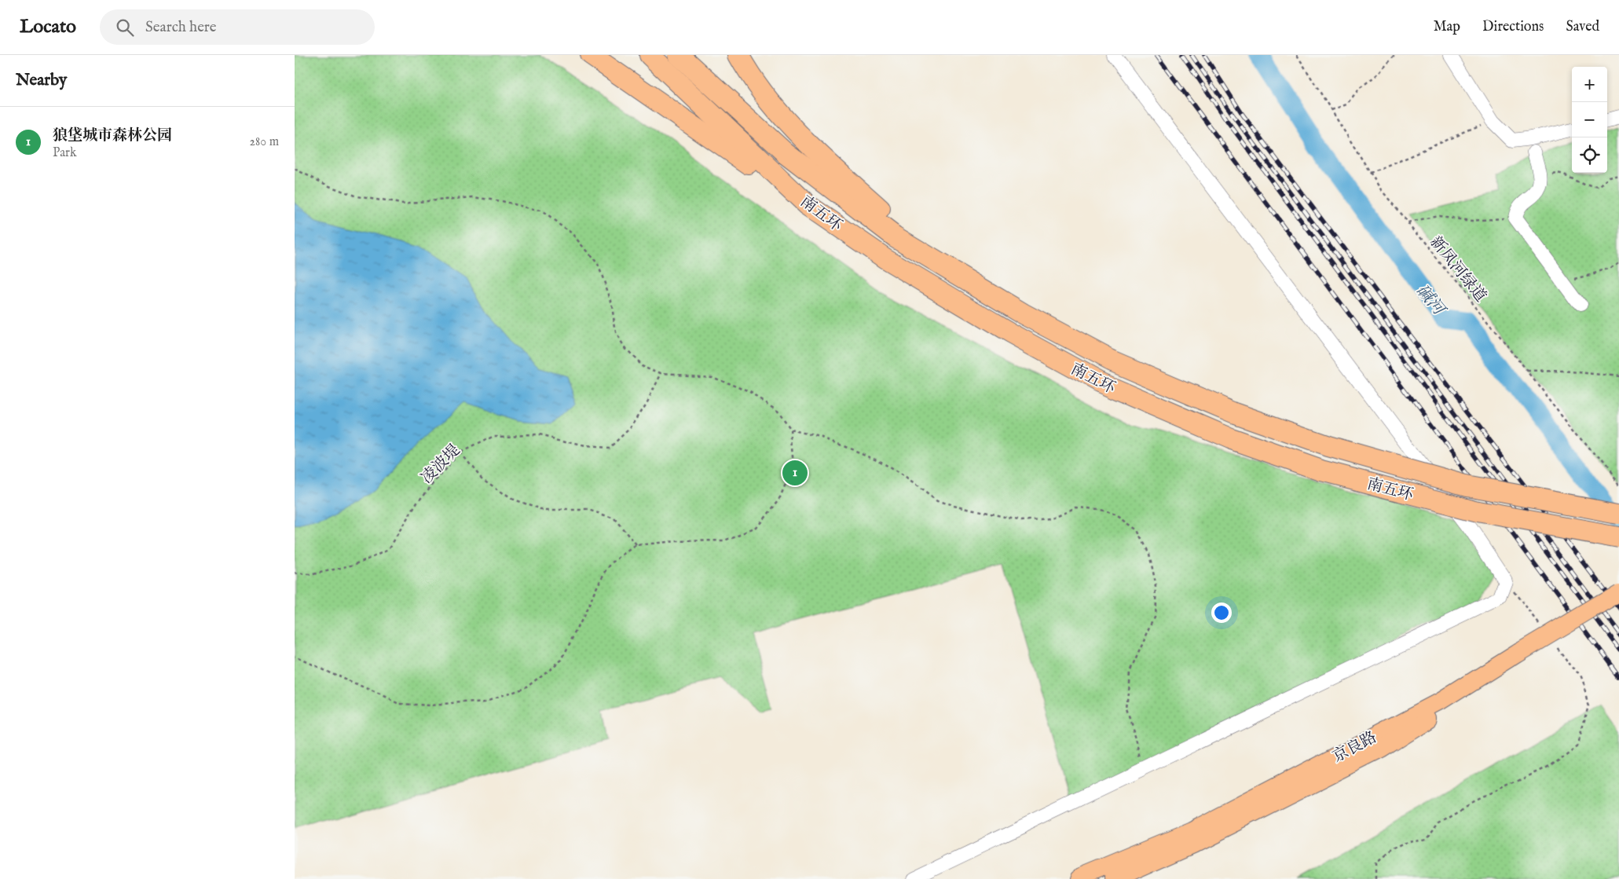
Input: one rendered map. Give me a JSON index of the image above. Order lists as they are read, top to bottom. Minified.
{"streets":{"highway":["南五环"],"main road":["京良路"],"path":["新凤河绿道","凌波堤"]},"water":["碱河"],"page":{"header":"Locato","search":"Search here","nav":["Map","Directions","Saved"],"heading":"Nearby","map_buttons":["+","−"],"list":[{"mark":"1","name":"狼垡城市森林公园","note":"Park","value":"280 m"}],"pins":"1"}}
